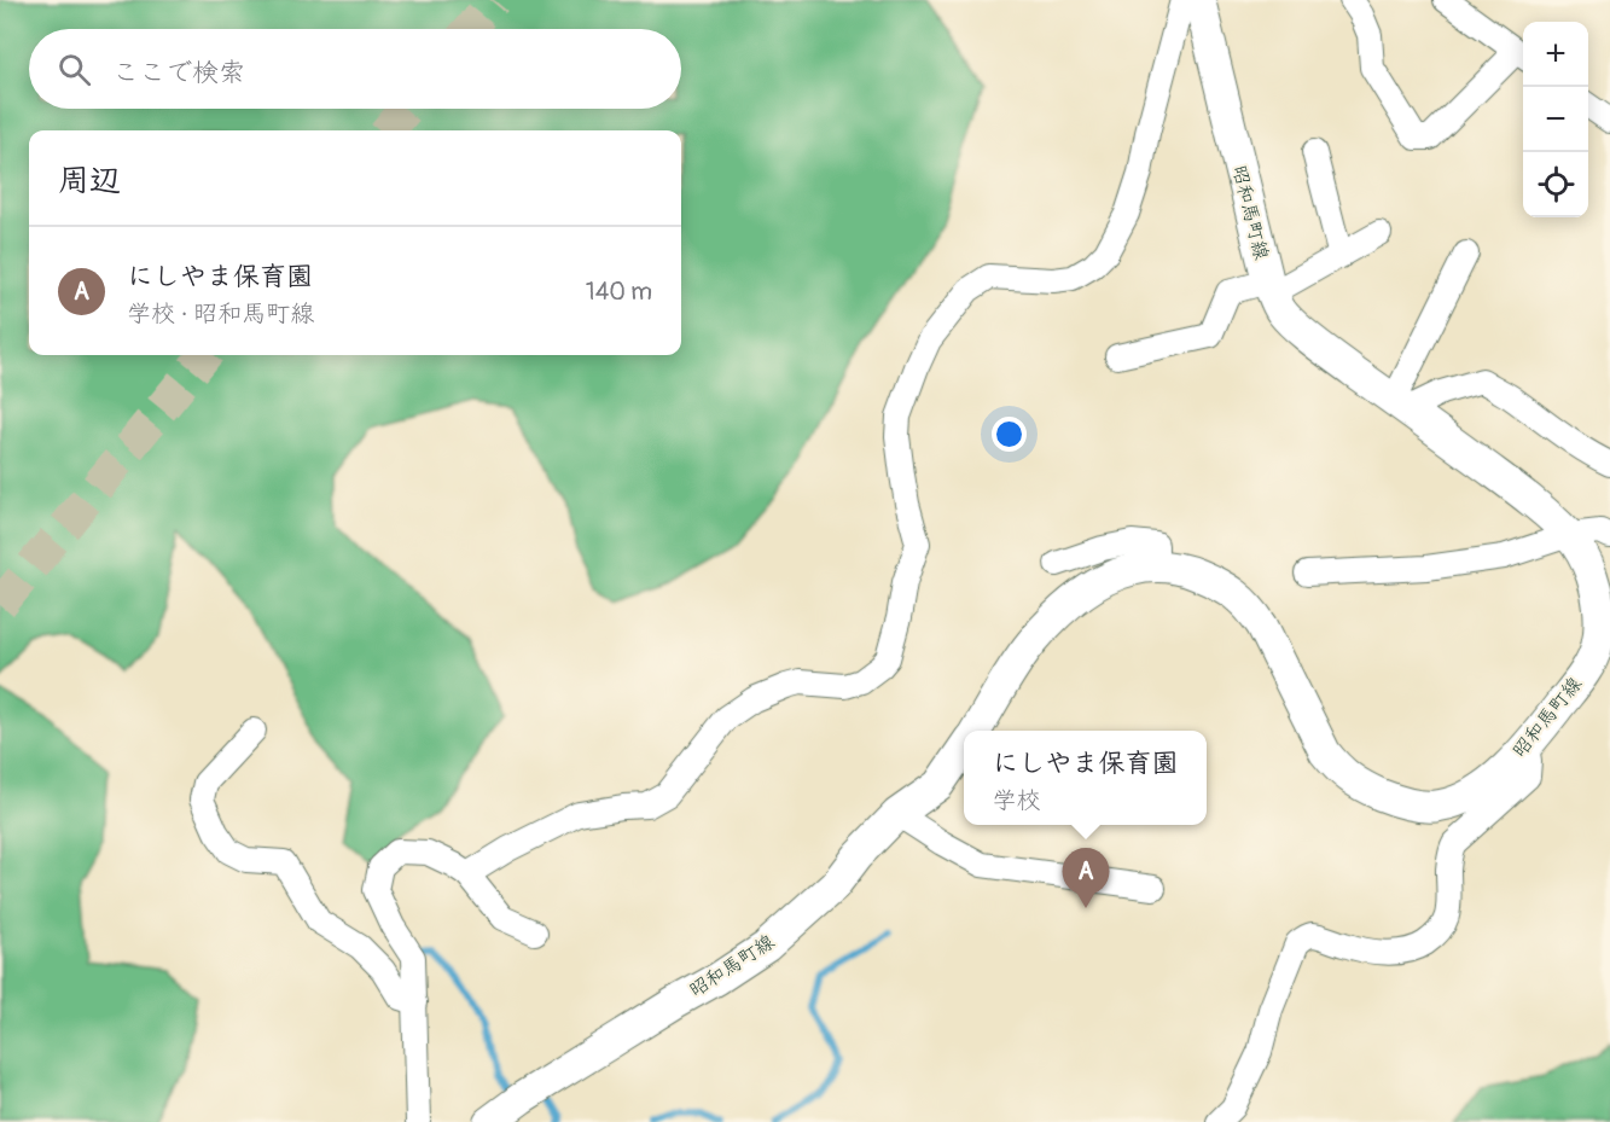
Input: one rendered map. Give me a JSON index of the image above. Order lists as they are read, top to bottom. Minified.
{"streets":{"main road":["昭和馬町線"]},"page":{"map_buttons":["+","−"],"search":"ここで検索","heading":"周辺","list":[{"mark":"A","name":"にしやま保育園","note":"学校 · 昭和馬町線","value":"140 m"}],"popup":["にしやま保育園","学校"],"pins":"A"}}
